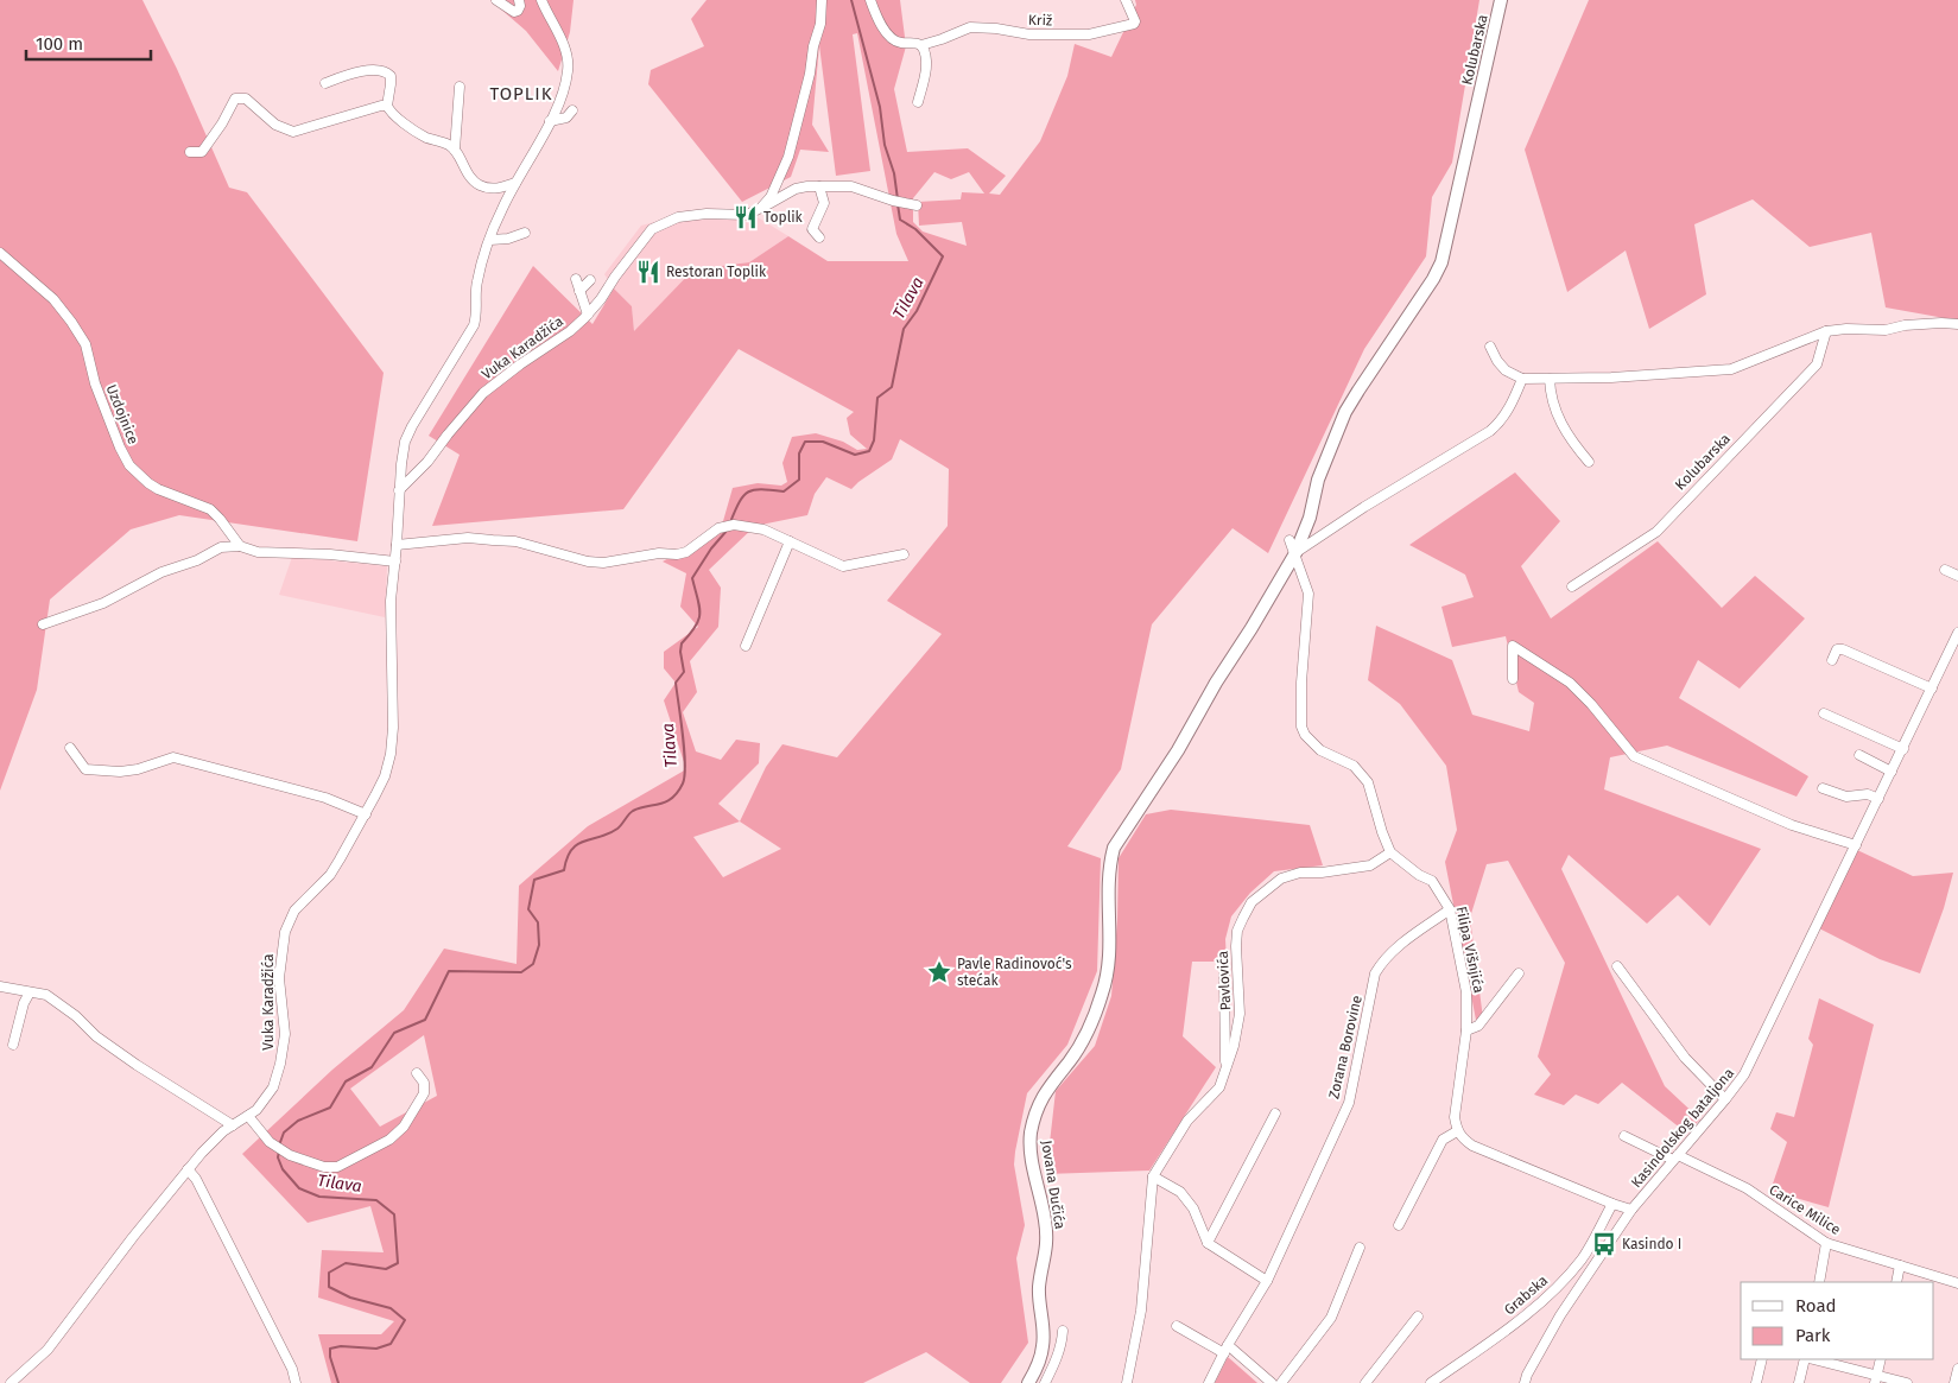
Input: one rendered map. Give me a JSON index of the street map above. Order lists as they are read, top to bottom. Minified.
{"streets":{"main road":["Kolubarska","Jovana Dučića"],"street":["Križ","Vuka Karadžića","Uzdojnice","Filipa Višnjića","Pavlovića","Zorana Borovine","Kasindolskog bataljona","Carice Milice","Grabska"]},"crossings":[["Kolubarska","Jovana Dučića"],["Filipa Višnjića","Pavlovića"],["Filipa Višnjića","Zorana Borovine"],["Kasindolskog bataljona","Carice Milice"]],"districts":["TOPLIK"],"water":["Tilava"],"places":{"restaurant":["Toplik","Restoran Toplik"],"place":["Pavle Radinovoć's stećak"],"bus stop":["Kasindo I"]},"legend":["Road","Park"],"scale_bar":"100 m"}
